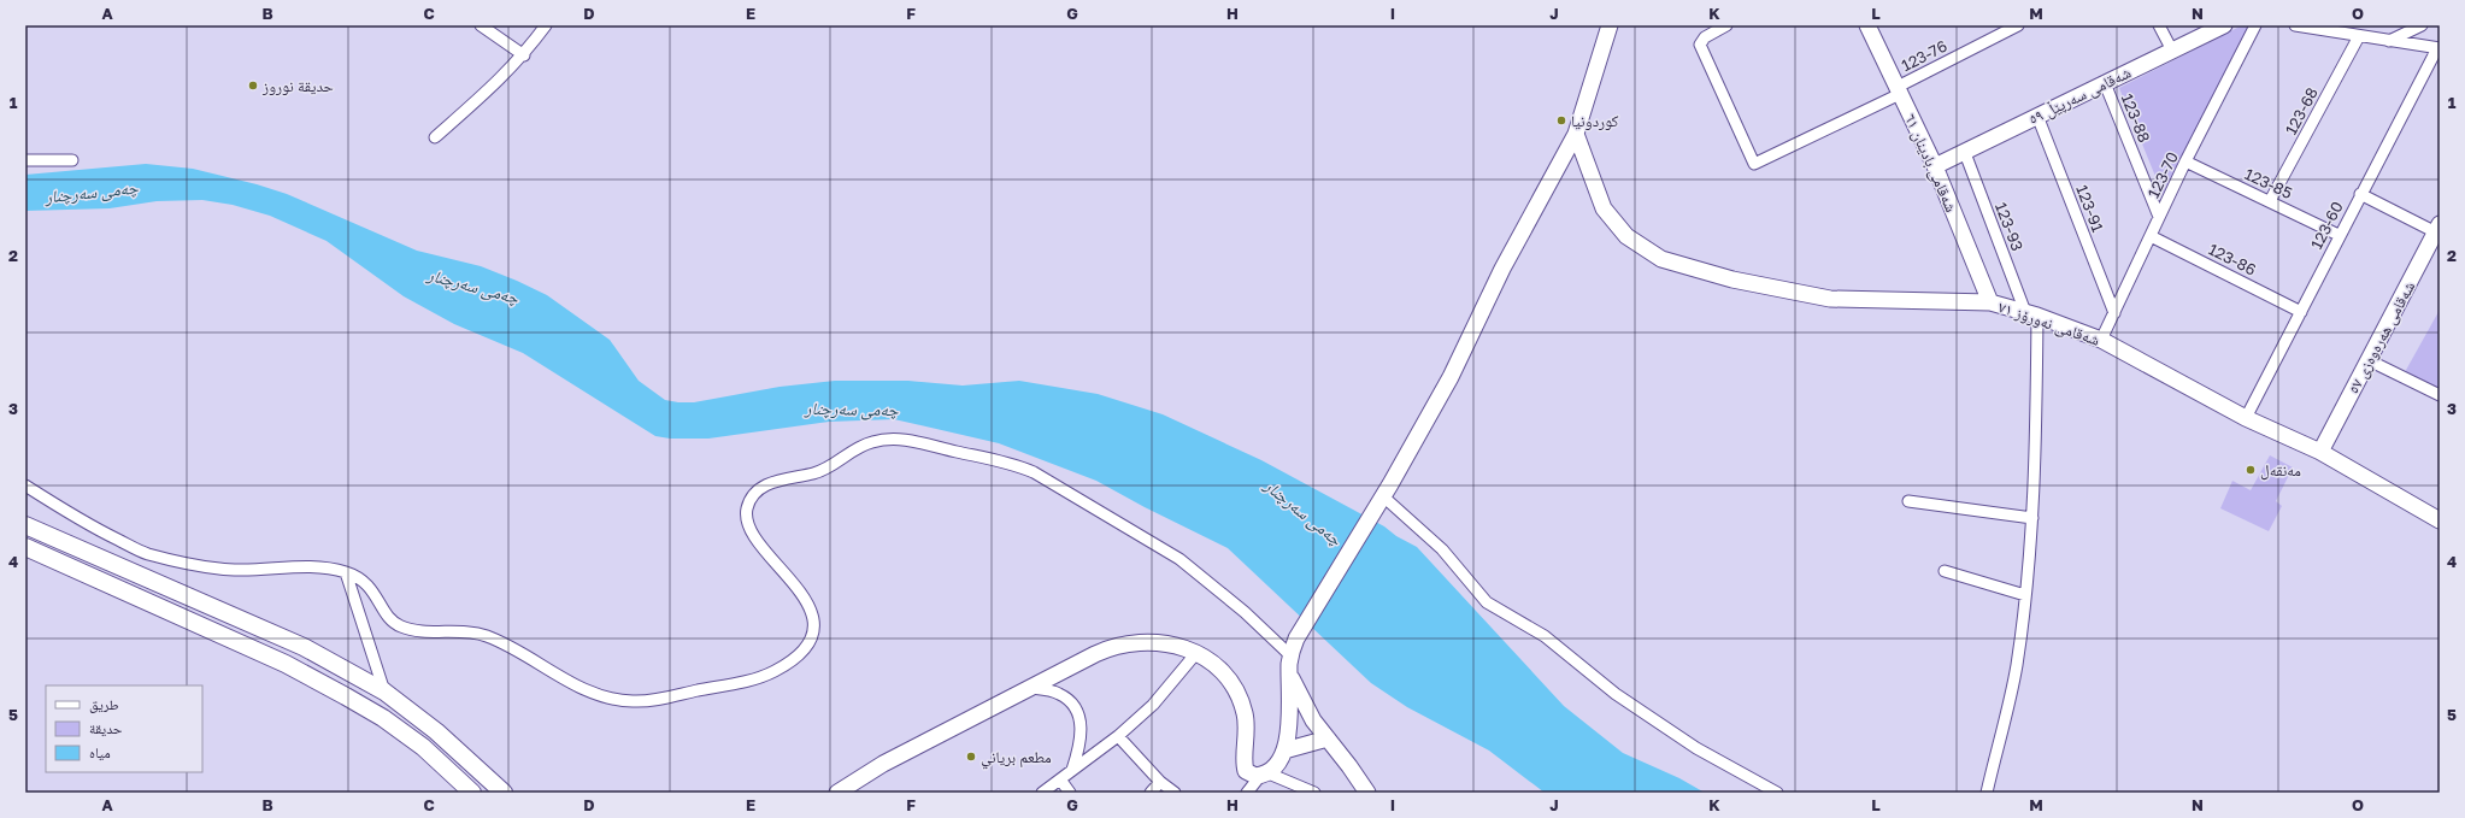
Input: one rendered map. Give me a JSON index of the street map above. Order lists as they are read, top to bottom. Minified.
{"streets":{"street":["123-76","شەقامی سەرپێڵ ٥٩","123-68","123-88","شەقامی بادینان ٦١","123-70","123-85","123-91","123-60","123-93","123-86","شەقامی نەورۆز ٧١","شەقامی هەرەوەزی ٥٧"]},"crossings":[["123-76","شەقامی بادینان ٦١"],["شەقامی سەرپێڵ ٥٩","123-88"],["شەقامی سەرپێڵ ٥٩","شەقامی بادینان ٦١"],["شەقامی سەرپێڵ ٥٩","123-91"],["شەقامی سەرپێڵ ٥٩","123-93"],["123-68","123-85"],["123-88","123-70"],["شەقامی بادینان ٦١","شەقامی نەورۆز ٧١"],["123-70","123-85"],["123-70","123-91"],["123-70","123-86"],["123-70","شەقامی نەورۆز ٧١"],["123-85","123-60"],["123-60","123-86"],["123-60","شەقامی نەورۆز ٧١"],["123-93","شەقامی نەورۆز ٧١"],["شەقامی نەورۆز ٧١","شەقامی هەرەوەزی ٥٧"]],"water":["چەمی سەرچنار"],"places":["حديقة نوروز","كوردونيا","مەنقەل","مطعم برياني"],"legend":["طريق","حديقة","مياه"],"grid":{"columns":["A","B","C","D","E","F","G","H","I","J","K","L","M","N","O"],"rows":["1","2","3","4","5"]}}
